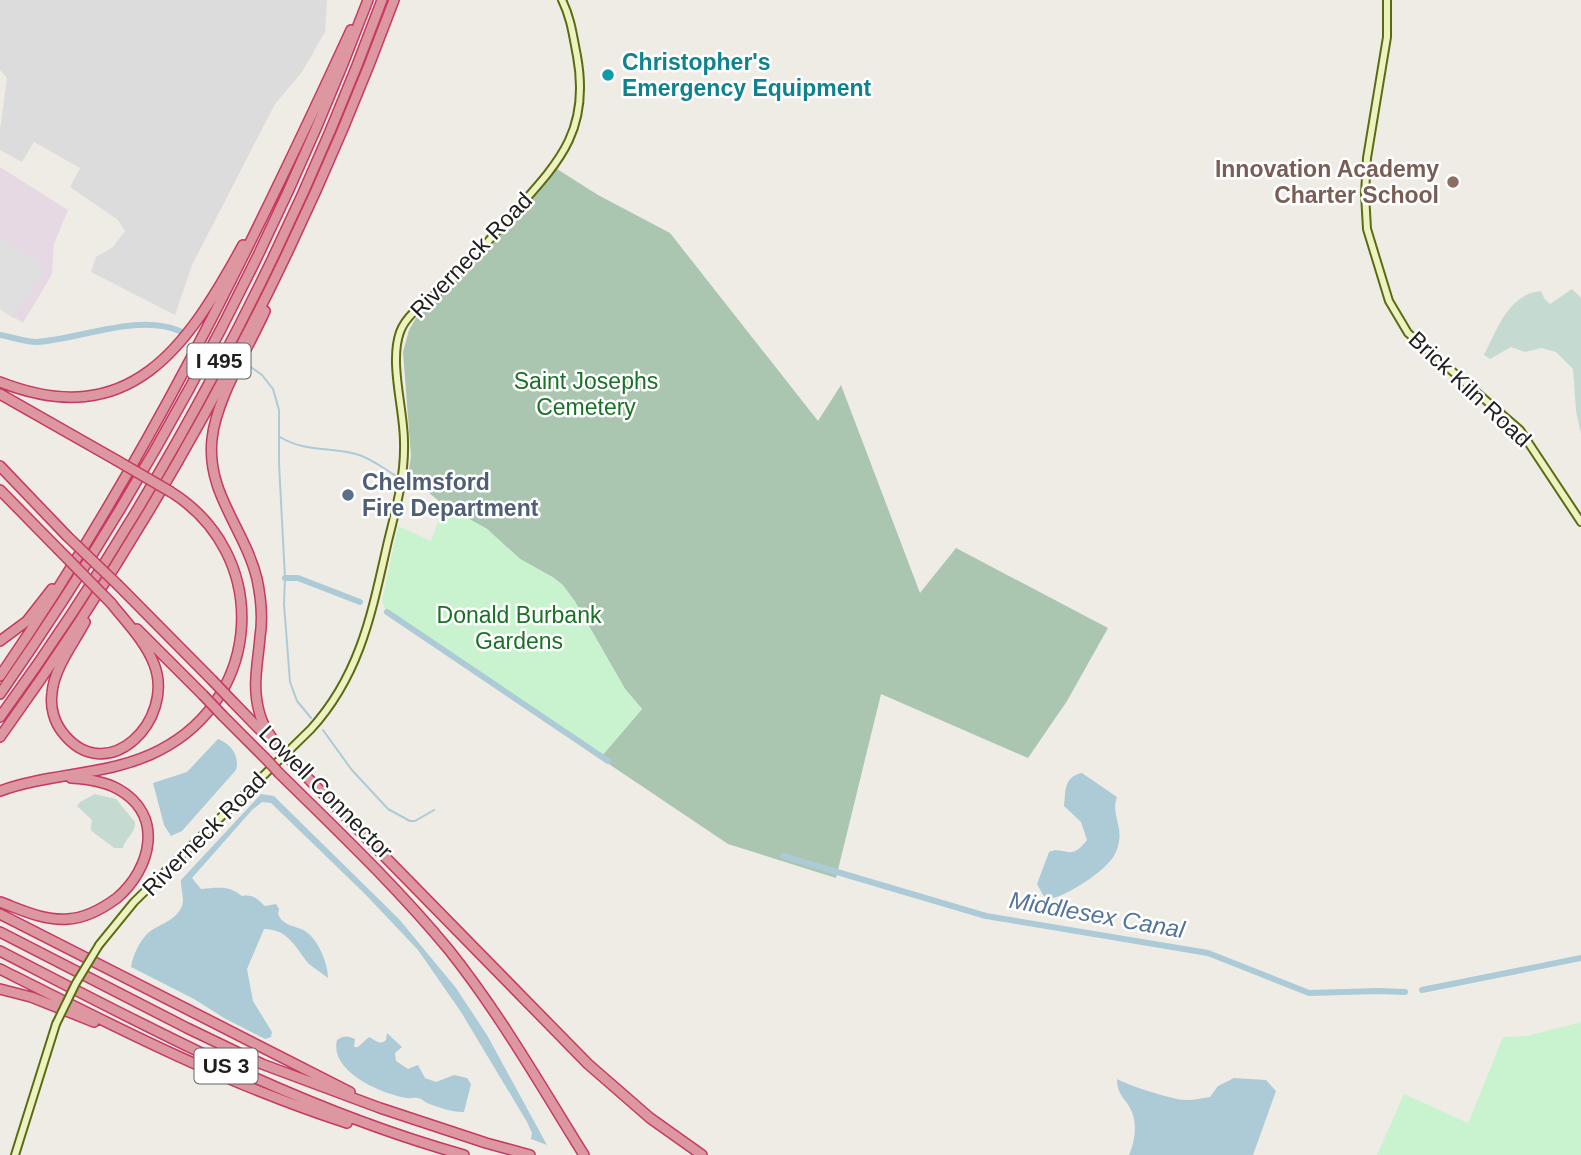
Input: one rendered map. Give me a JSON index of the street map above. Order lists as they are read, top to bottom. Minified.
{"streets":{"highway":["I 495","Lowell Connector","US 3"],"main road":["Riverneck Road","Brick Kiln Road"]},"water":["Middlesex Canal"],"parks":["Saint Josephs Cemetery","Donald Burbank Gardens"],"places":["Christopher's Emergency Equipment","Innovation Academy Charter School","Chelmsford Fire Department"]}
